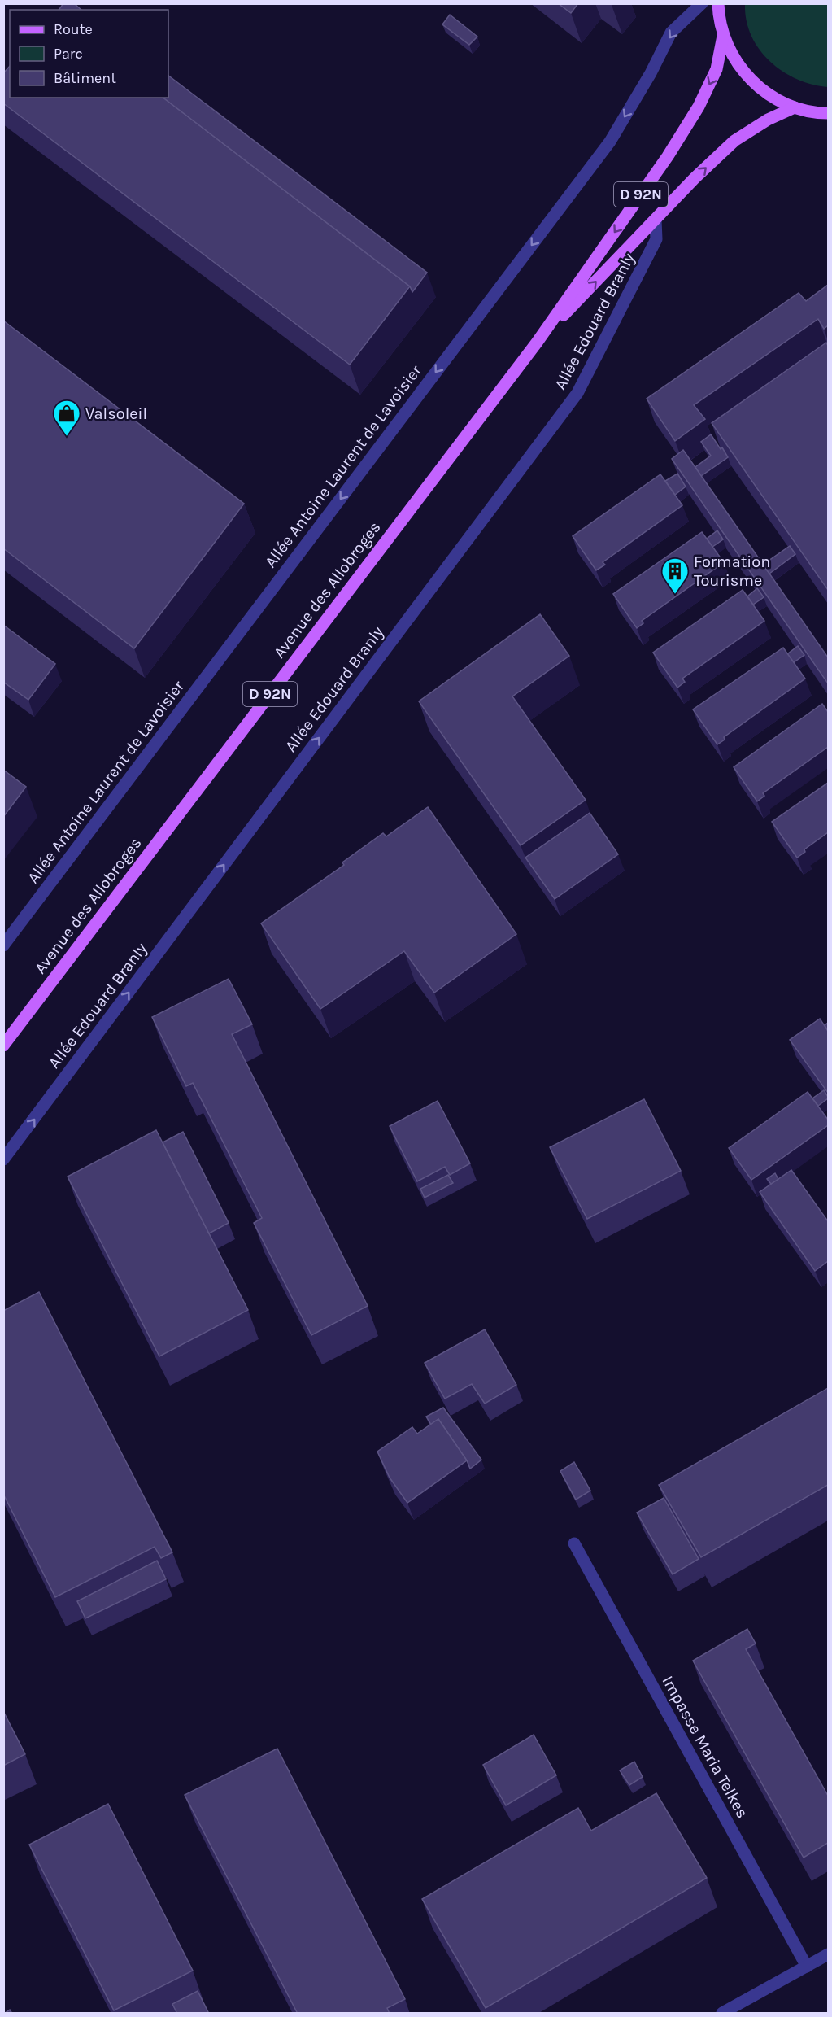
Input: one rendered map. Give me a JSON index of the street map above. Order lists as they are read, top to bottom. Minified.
{"streets":{"main road":["D 92N","Avenue des Allobroges"],"street":["Allée Edouard Branly","Allée Antoine Laurent de Lavoisier","Impasse Maria Telkes"]},"crossings":[["Allée Edouard Branly","Avenue des Allobroges"]],"one_way":["Allée Edouard Branly","Allée Antoine Laurent de Lavoisier"],"places":{"shop":["Valsoleil"],"building":["Formation Tourisme"]},"legend":["Route","Parc","Bâtiment"]}
